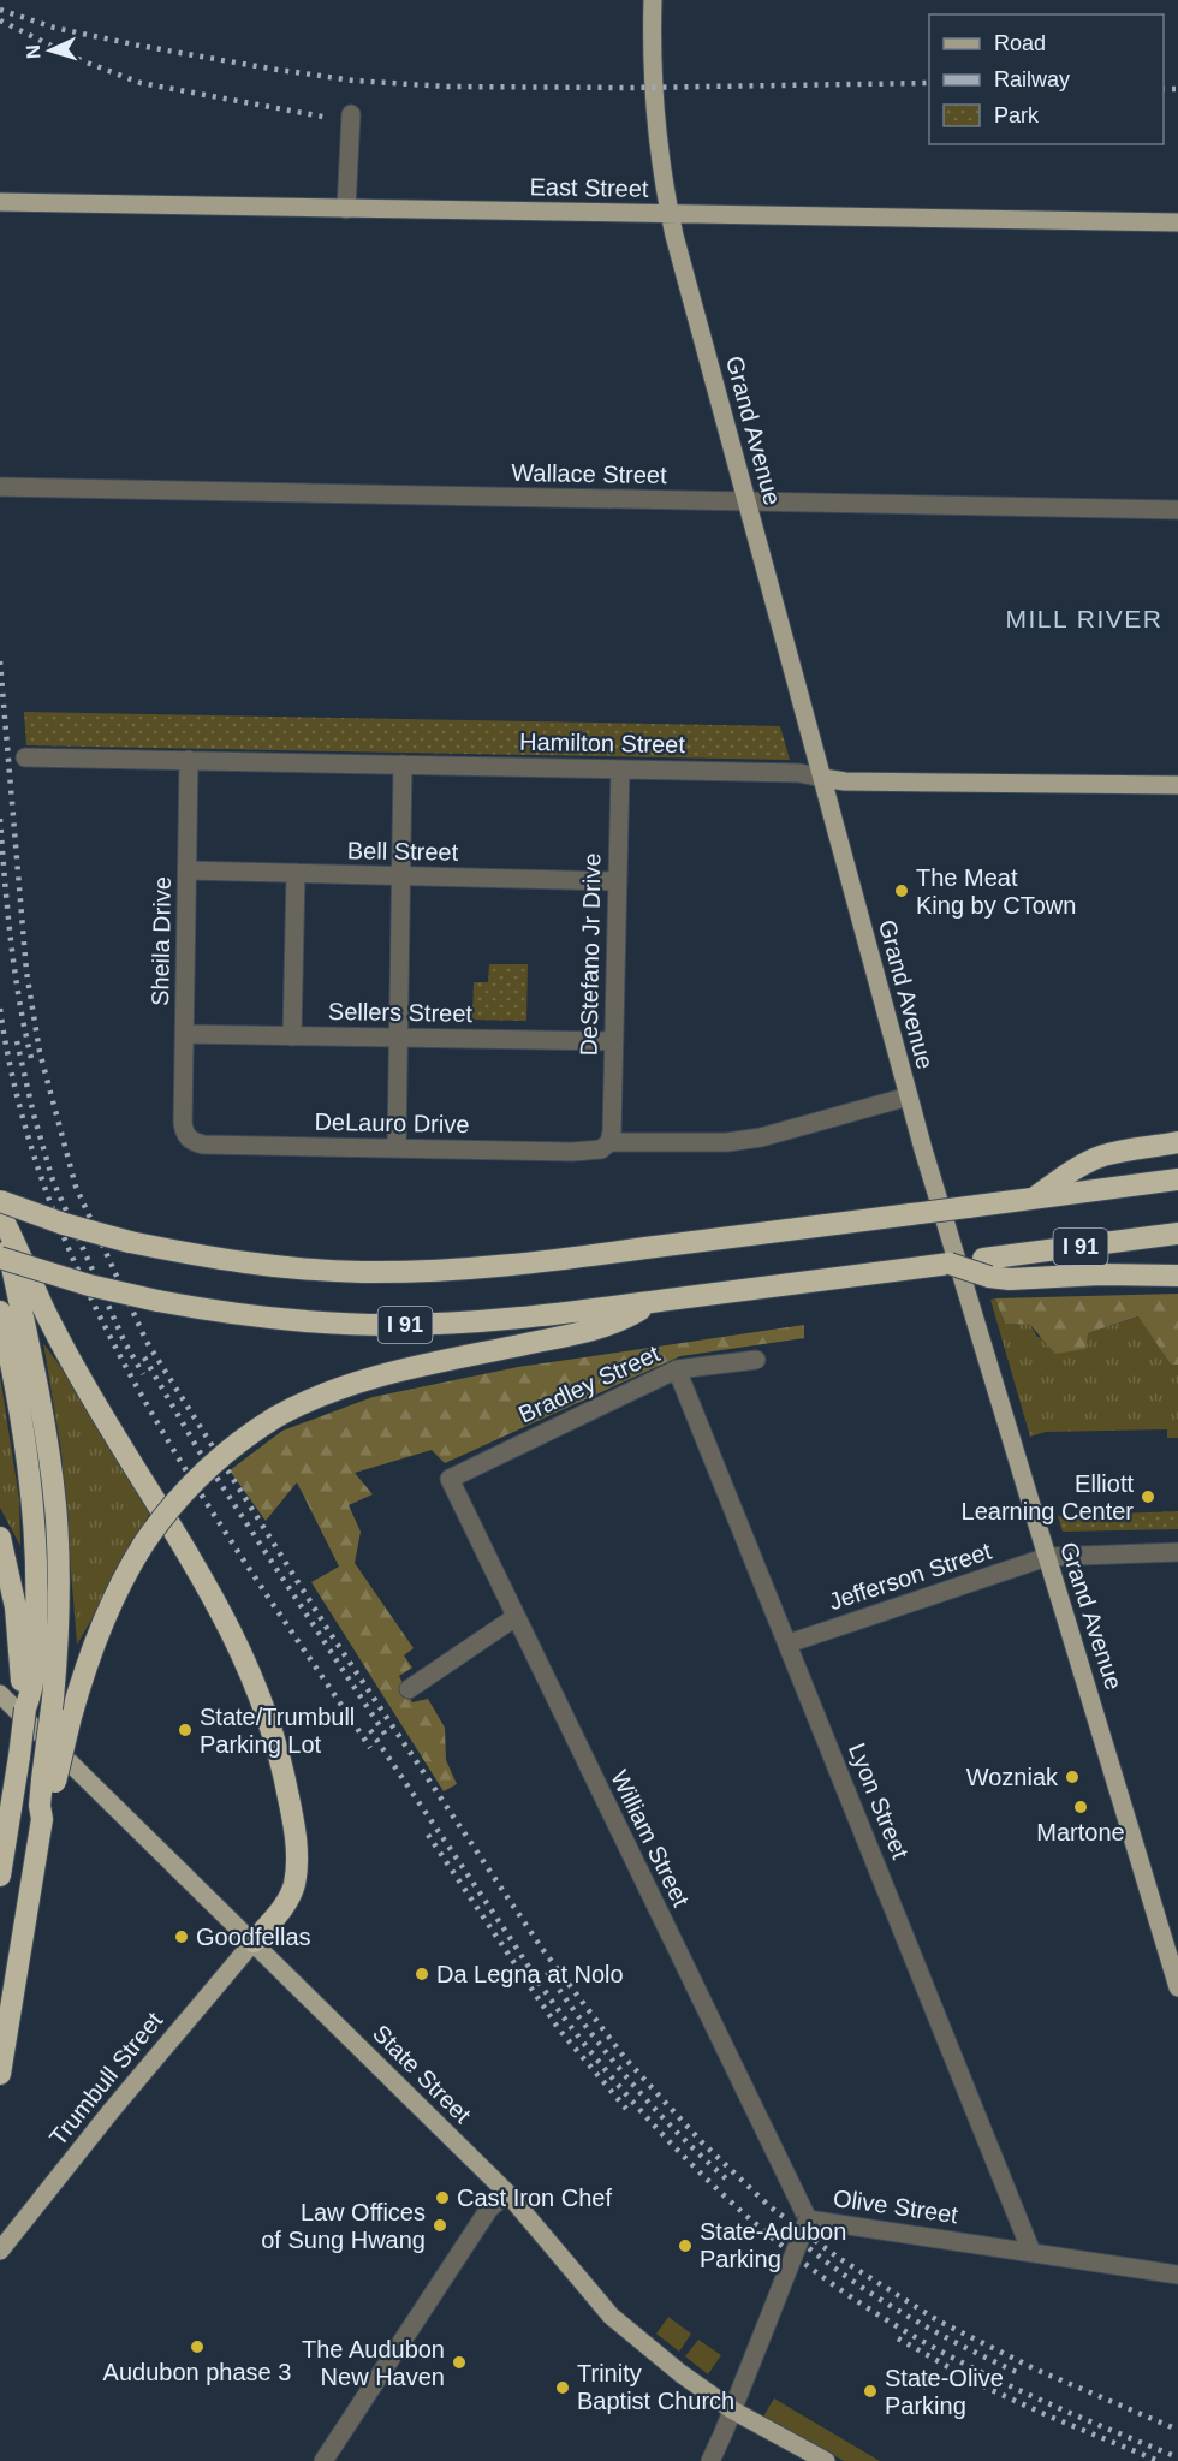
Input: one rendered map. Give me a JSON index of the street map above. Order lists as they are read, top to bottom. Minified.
{"streets":{"highway":["I 91"],"main road":["East Street","Grand Avenue","Hamilton Street","State Street","Trumbull Street"],"street":["Wallace Street","Bell Street","Sheila Drive","DeStefano Jr Drive","Sellers Street","DeLauro Drive","Bradley Street","Jefferson Street","Lyon Street","William Street","Olive Street"]},"crossings":[["East Street","Grand Avenue"],["Grand Avenue","Wallace Street"],["Grand Avenue","Hamilton Street"],["Grand Avenue","DeLauro Drive"],["Grand Avenue","Jefferson Street"],["Hamilton Street","Sheila Drive"],["Hamilton Street","DeStefano Jr Drive"],["Bell Street","Sheila Drive"],["Bell Street","DeStefano Jr Drive"],["Sheila Drive","Sellers Street"],["Sheila Drive","DeLauro Drive"],["DeStefano Jr Drive","Sellers Street"],["DeStefano Jr Drive","DeLauro Drive"],["Bradley Street","Lyon Street"],["Bradley Street","William Street"],["Jefferson Street","Lyon Street"],["Lyon Street","Olive Street"],["William Street","Olive Street"],["State Street","Trumbull Street"],["State Street","Olive Street"]],"districts":["MILL RIVER"],"places":["The Meat King by CTown","Elliott Learning Center","State/Trumbull Parking Lot","Wozniak","Martone","Goodfellas","Da Legna at Nolo","Cast Iron Chef","Law Offices of Sung Hwang","State-Adubon Parking","Audubon phase 3","The Audubon New Haven","Trinity Baptist Church","State-Olive Parking"],"legend":["Road","Railway","Park"],"north":"left"}
